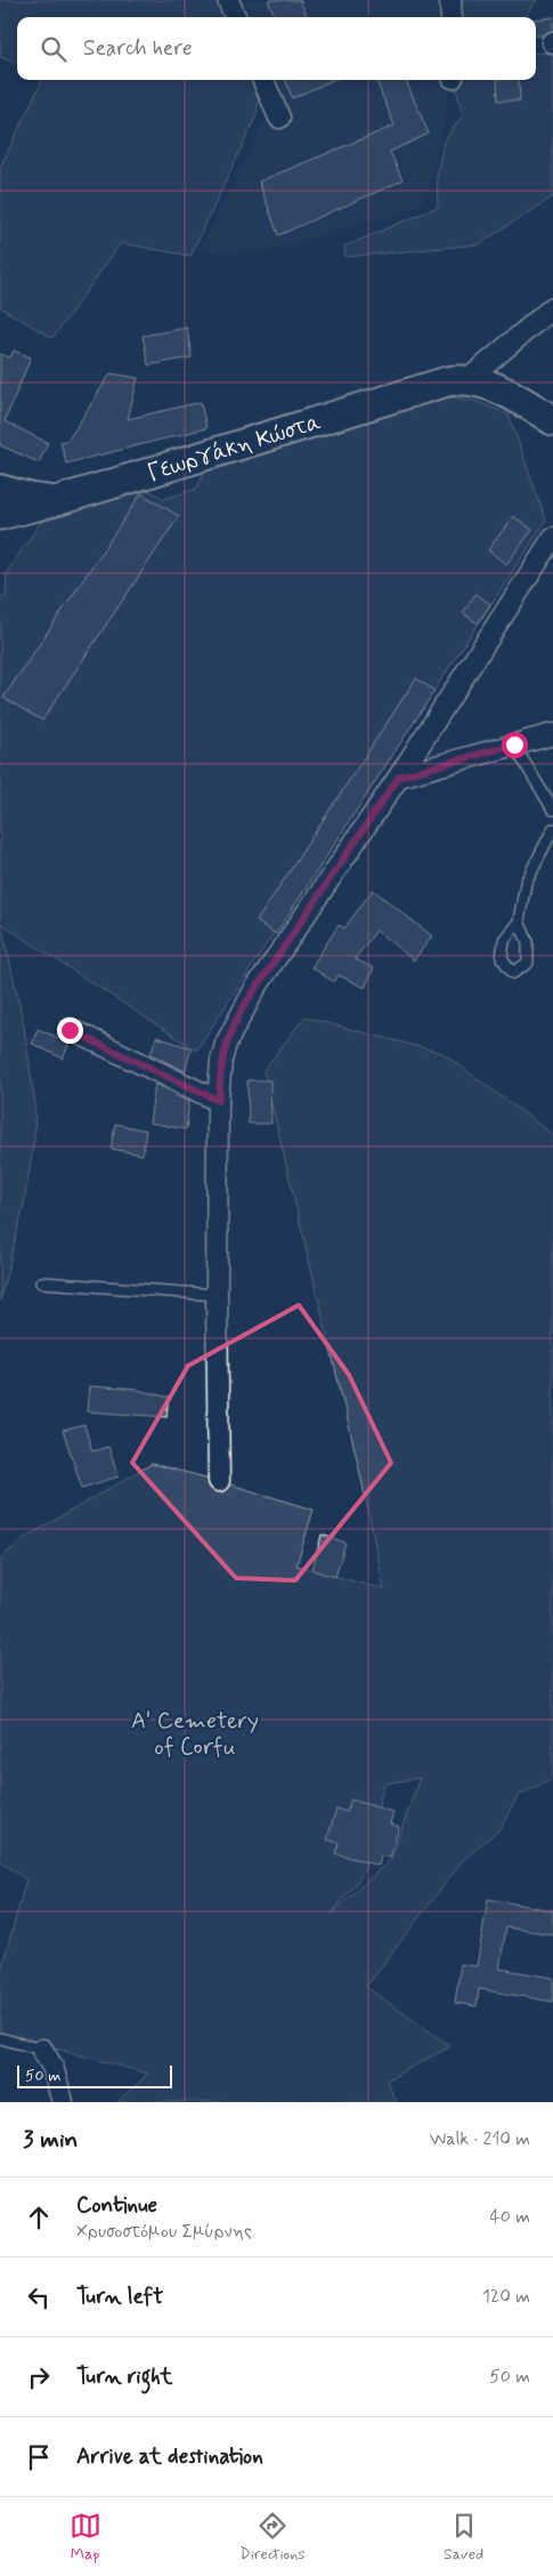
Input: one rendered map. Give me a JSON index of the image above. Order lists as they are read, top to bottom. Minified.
{"streets":{"main road":["Γεωργάκη Κώστα"]},"parks":["A' Cemetery of Corfu"],"scale_bar":"50 m","page":{"search":"Search here","scale":"50 m","heading":["3 min","Walk · 210 m"],"list":[["Continue","Χρυσοστόμου Σμύρνης","40 m"],["Turn left","120 m"],["Turn right","50 m"],"Arrive at destination"],"nav":["Map","Directions","Saved"]}}
